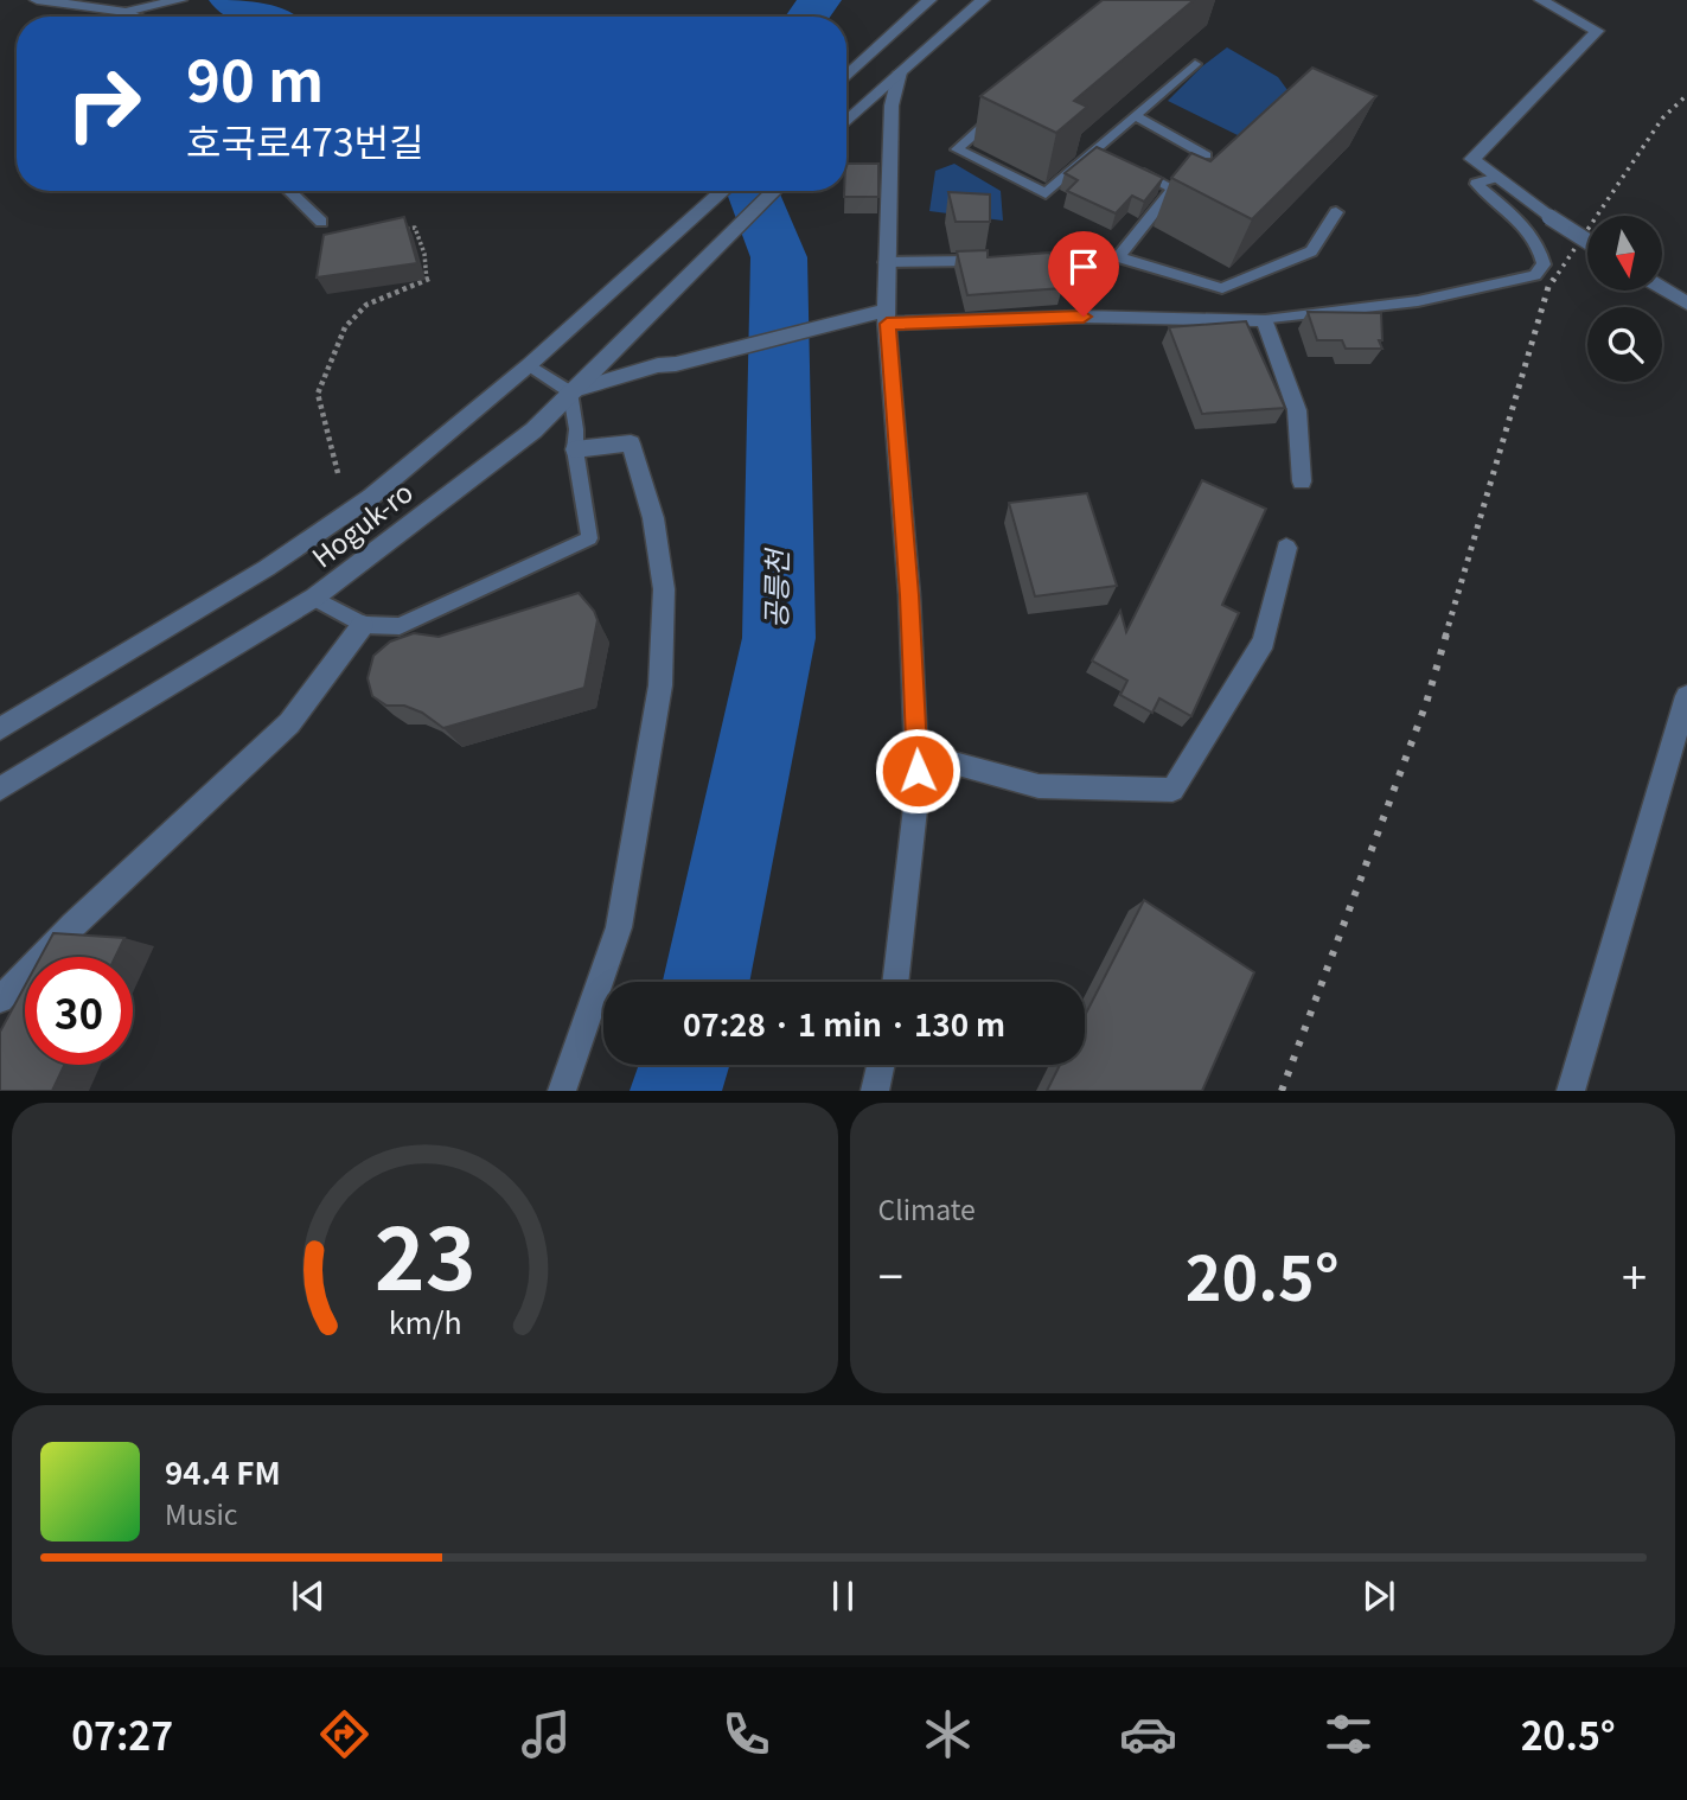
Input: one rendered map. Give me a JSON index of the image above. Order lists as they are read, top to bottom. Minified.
{"streets":{"street":["Hoguk-ro"]},"water":["공릉천"],"north":"bottom","page":{"turn":["90 m","호국로473번길"],"limit":"30","trip":"07:28 · 1 min · 130 m","tile":"Climate","heat":["−","20.5°","+"],"song":["94.4 FM","Music"],"tabs":["07:27","20.5°"],"gauge":["23","km/h"]}}
